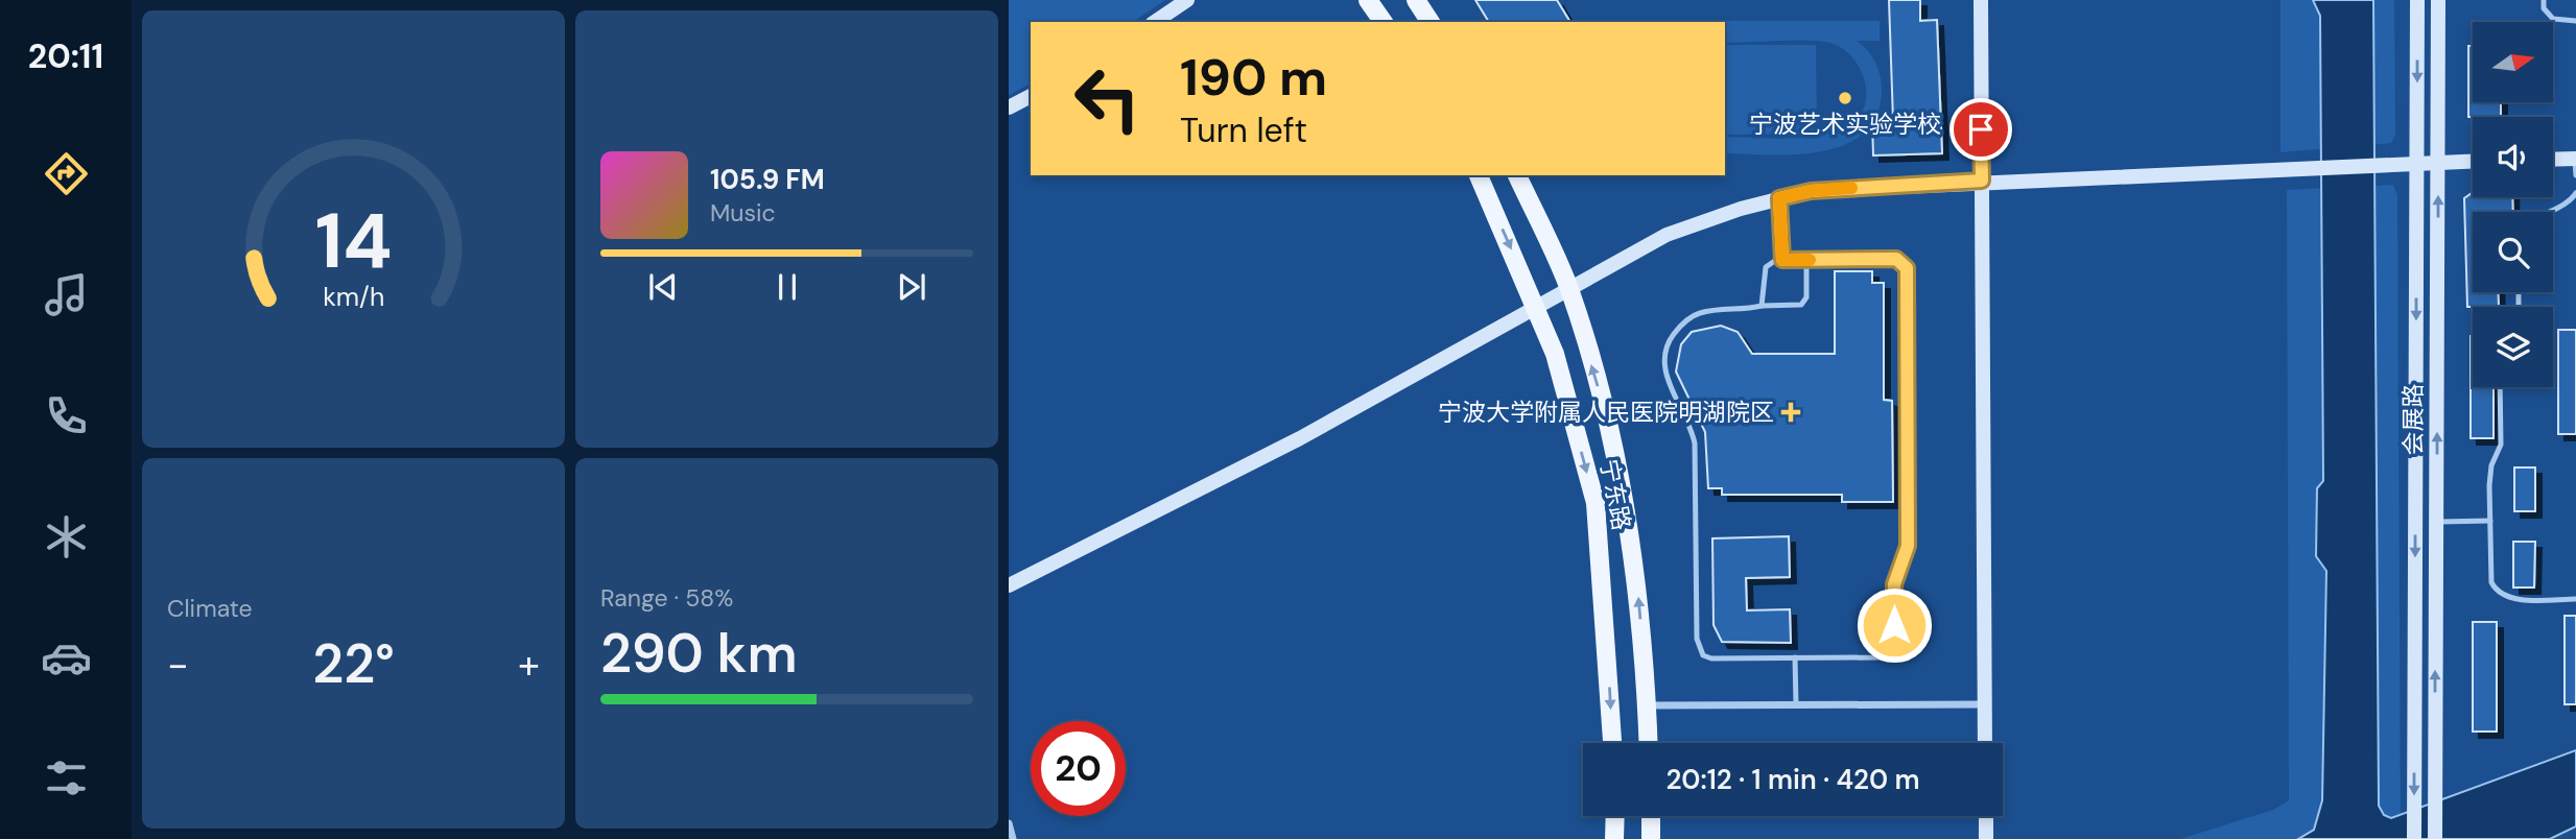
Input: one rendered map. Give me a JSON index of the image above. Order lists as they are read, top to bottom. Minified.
{"streets":{"main road":["宁东路"],"street":["会展路"]},"places":{"other":["宁波艺术实验学校"],"health":["宁波大学附属人民医院明湖院区"]},"north":"right","page":{"tabs":"20:11","turn":["190 m","Turn left"],"song":["105.9 FM","Music"],"tile":["Climate",["Range · 58%","290 km"]],"heat":["−","22°","+"],"limit":"20","trip":"20:12 · 1 min · 420 m","gauge":["14","km/h"]}}
